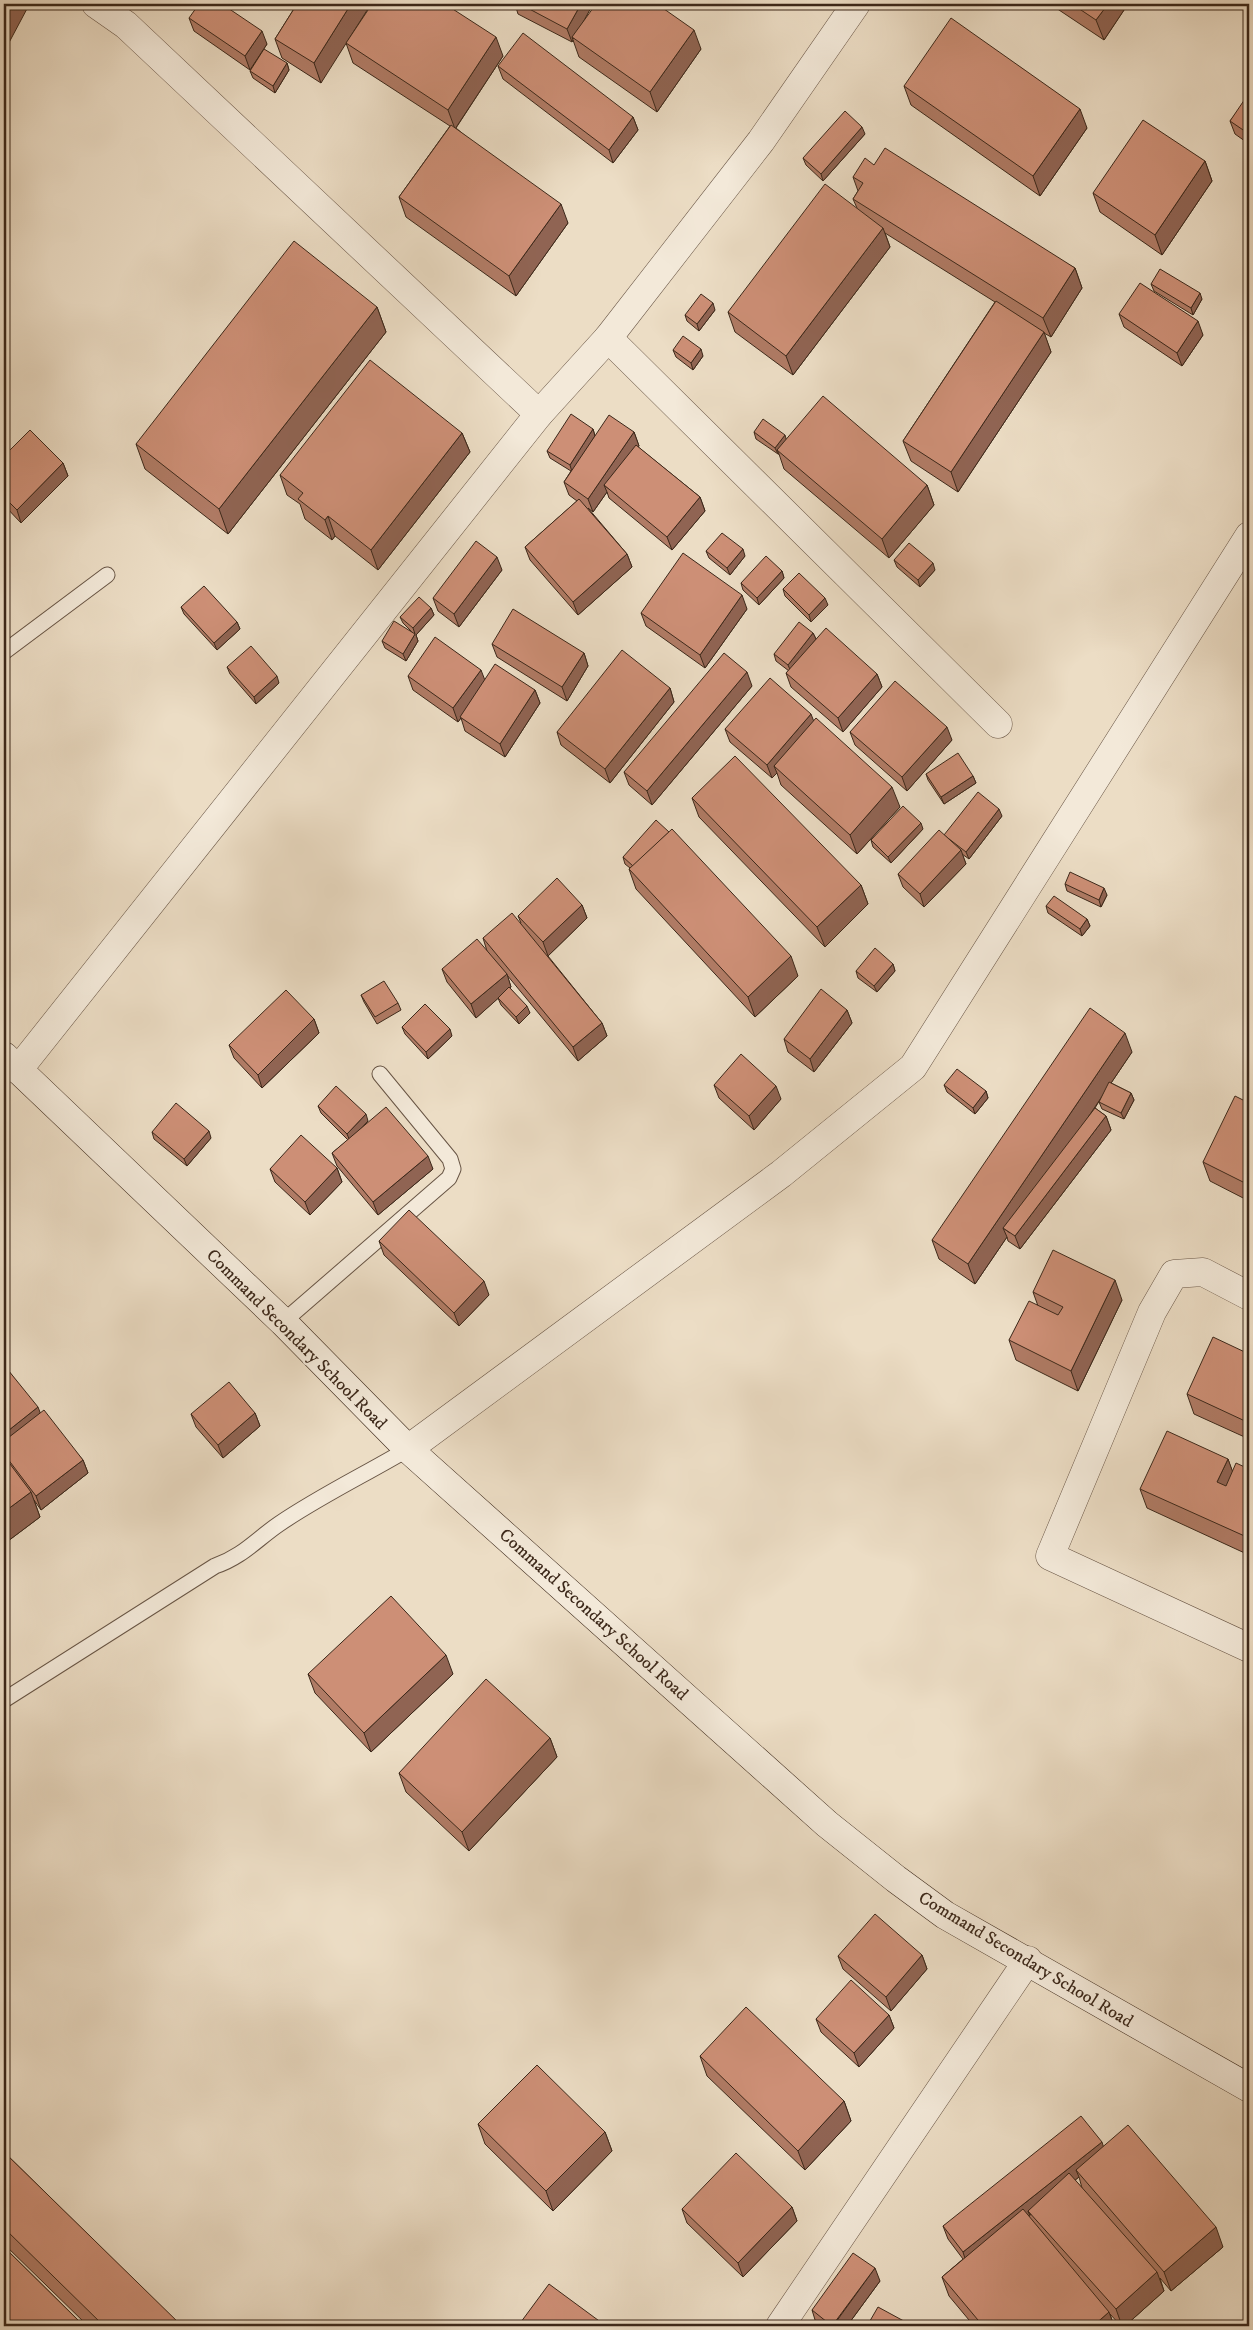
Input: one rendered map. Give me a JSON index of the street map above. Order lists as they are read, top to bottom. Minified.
{"streets":{"street":["Command Secondary School Road"]}}
